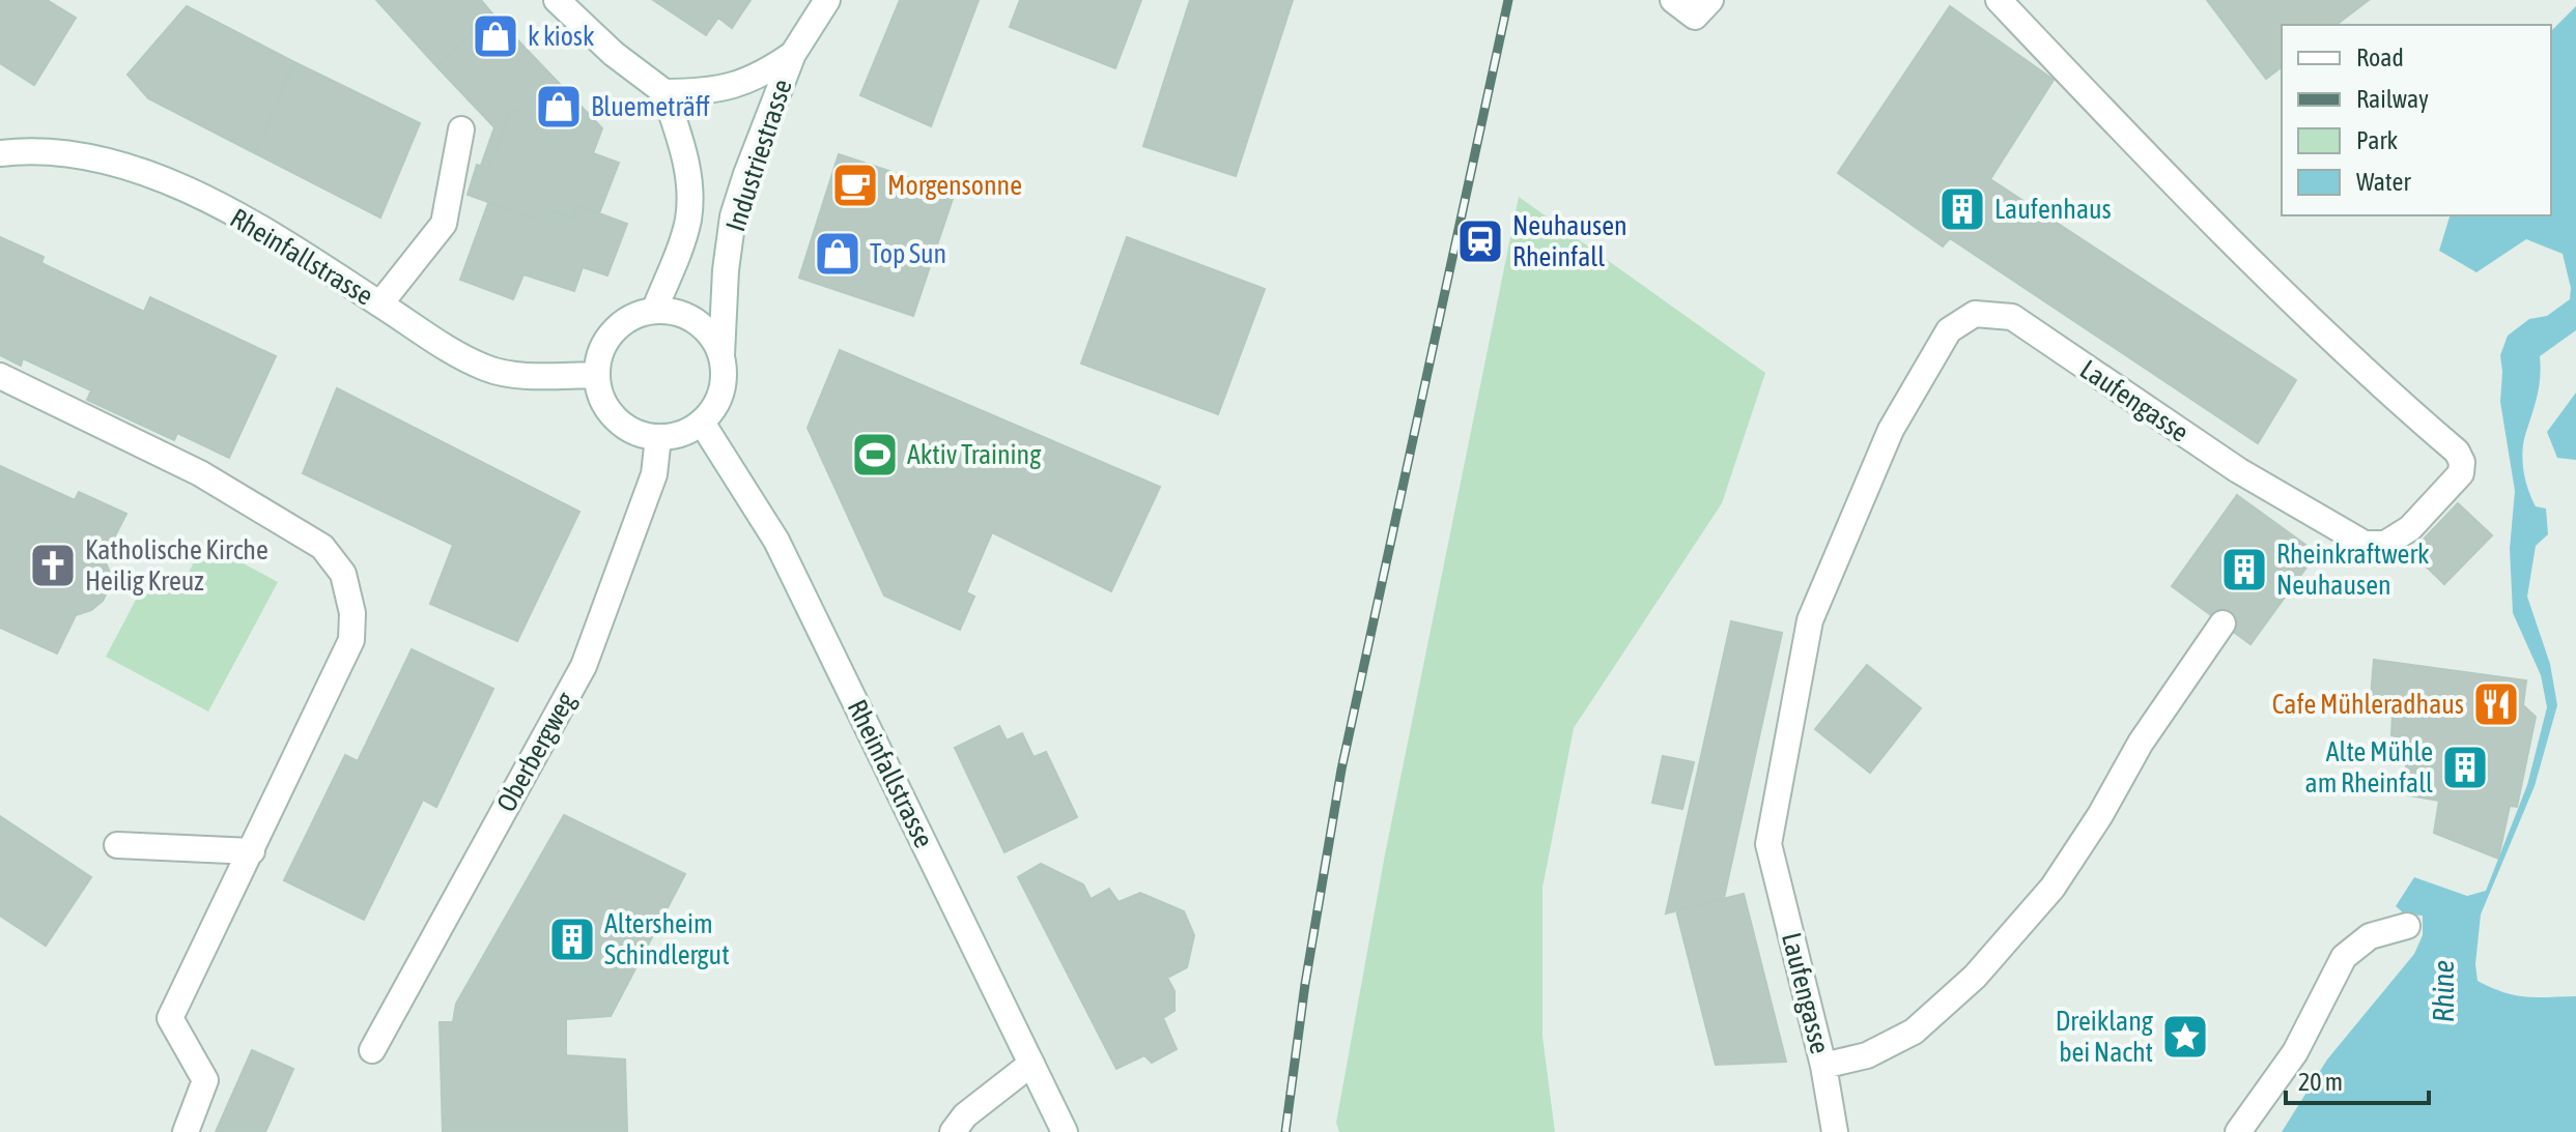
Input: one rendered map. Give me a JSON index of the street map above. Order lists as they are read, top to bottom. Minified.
{"streets":{"street":["Industriestrasse","Rheinfallstrasse","Laufengasse","Oberbergweg"]},"crossings":[["Industriestrasse","Rheinfallstrasse"],["Industriestrasse","Oberbergweg"],["Rheinfallstrasse","Oberbergweg"]],"water":["Rhine"],"places":{"shop":["k kiosk","Bluemeträff","Top Sun"],"cafe":["Morgensonne"],"building":["Laufenhaus","Rheinkraftwerk Neuhausen","Alte Mühle am Rheinfall","Altersheim Schindlergut"],"station":["Neuhausen Rheinfall"],"sports":["Aktiv Training"],"church":["Katholische Kirche Heilig Kreuz"],"restaurant":["Cafe Mühleradhaus"],"place":["Dreiklang bei Nacht"]},"legend":["Road","Railway","Park","Water"],"scale_bar":"20 m"}
